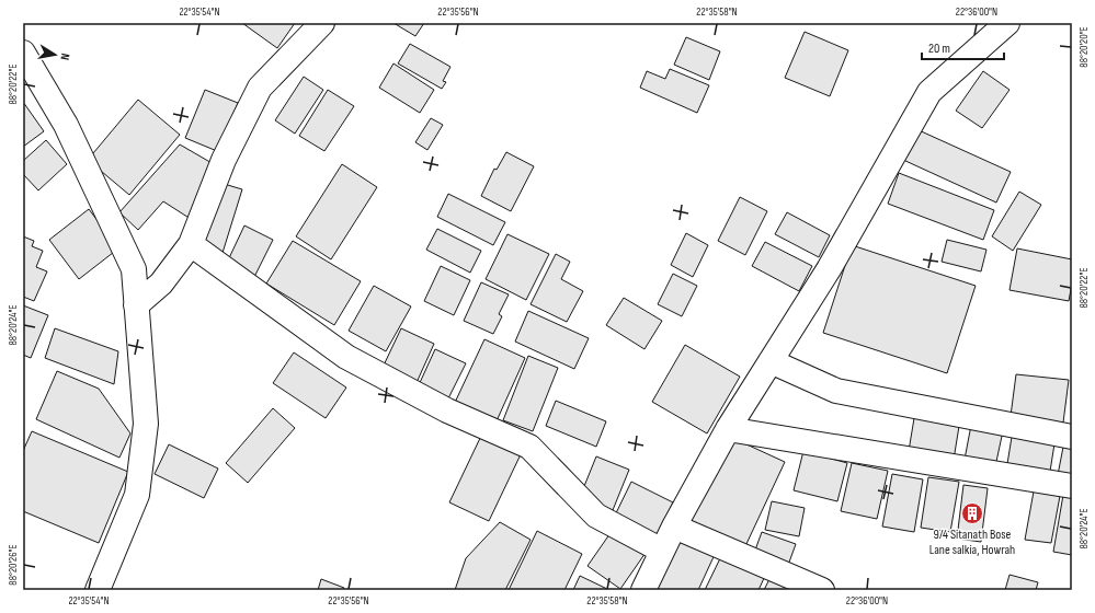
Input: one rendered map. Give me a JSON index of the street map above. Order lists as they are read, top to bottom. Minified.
{"places":{"building":["9/4 Sitanath Bose Lane salkia, Howrah"]},"scale_bar":"20 m","north":"right","coordinates":["22°35'54\"N","22°35'56\"N","22°35'58\"N","22°36'00\"N","88°20'20\"E","88°20'22\"E","88°20'24\"E","88°20'26\"E"]}
